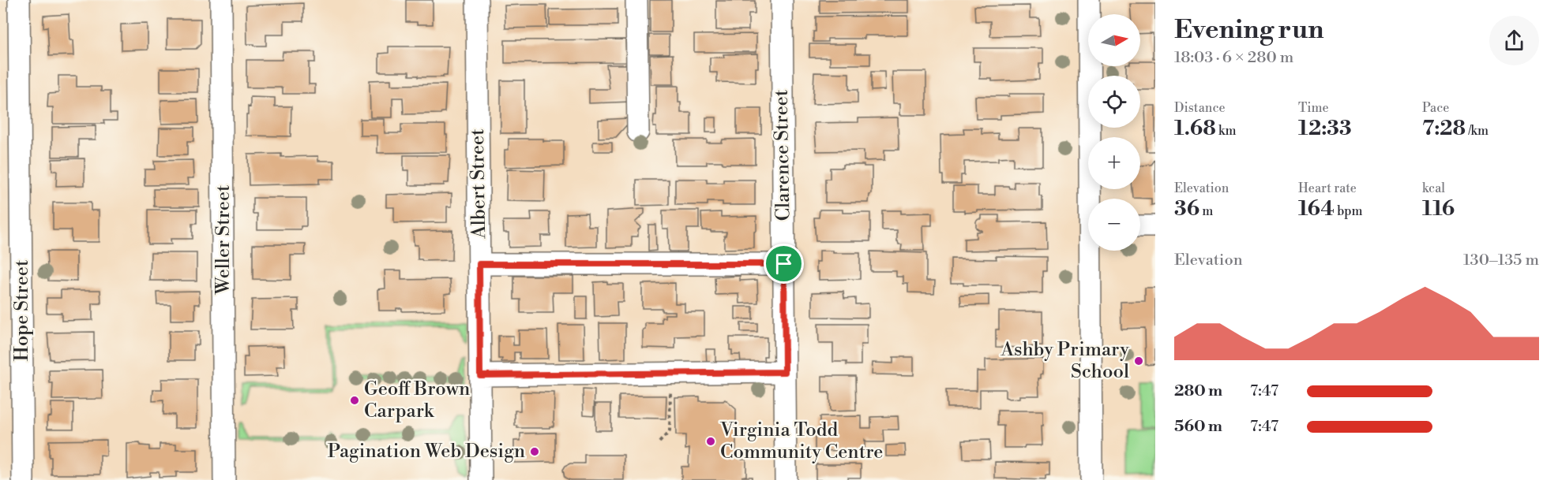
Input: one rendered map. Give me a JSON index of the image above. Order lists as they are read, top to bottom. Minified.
{"streets":{"street":["Clarence Street","Albert Street","Weller Street","Hope Street"]},"places":["Ashby Primary School","Geoff Brown Carpark","Virginia Todd Community Centre","Pagination Web Design"],"north":"right","page":{"heading":["Evening run","18:03 · 6 × 280 m"],"map_buttons":["+","−"],"stats":[["Distance","1.68 km"],["Time","12:33"],["Pace","7:28 /km"],["Elevation","36 m"],["Heart rate","164 bpm"],["kcal","116"]],"chart":["Elevation","130–135 m"],"list":[{"name":"280 m","note":"7:47"},{"name":"560 m","note":"7:47"}]}}
